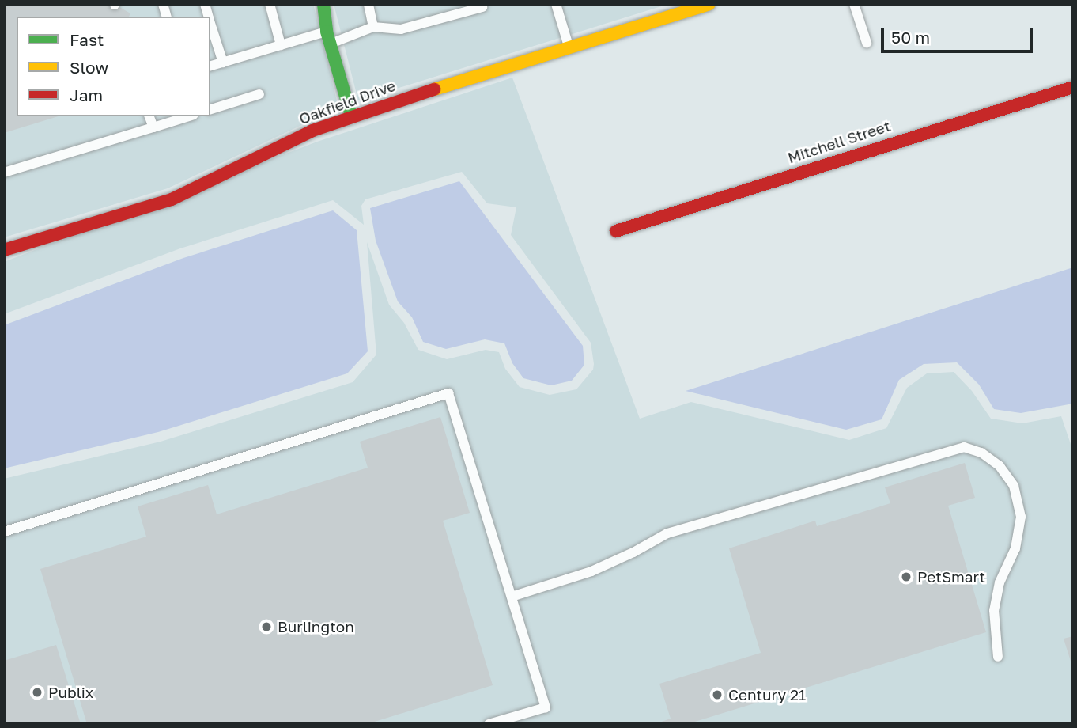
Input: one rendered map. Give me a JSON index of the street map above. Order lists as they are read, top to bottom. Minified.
{"streets":{"street":["Oakfield Drive","Mitchell Street"]},"places":["PetSmart","Burlington","Publix","Century 21"],"legend":["Fast","Slow","Jam"],"scale_bar":"50 m"}
